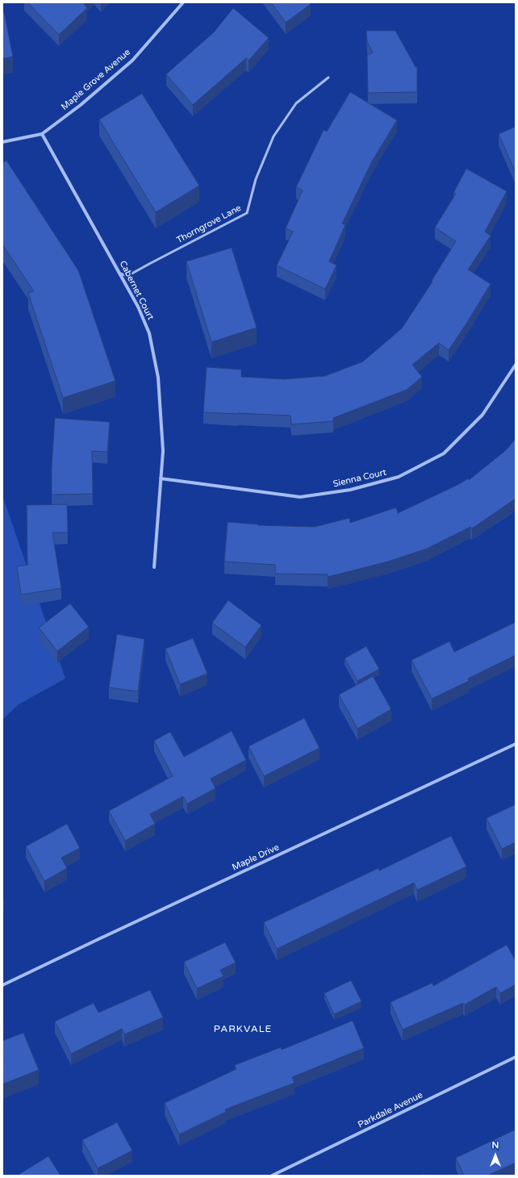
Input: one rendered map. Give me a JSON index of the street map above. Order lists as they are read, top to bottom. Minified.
{"streets":{"street":["Maple Grove Avenue","Cabernet Court","Sienna Court","Maple Drive","Parkdale Avenue"],"lane":["Thorngrove Lane"]},"crossings":[["Maple Grove Avenue","Cabernet Court"],["Thorngrove Lane","Cabernet Court"],["Cabernet Court","Sienna Court"]],"districts":["PARKVALE"],"north":"top"}
